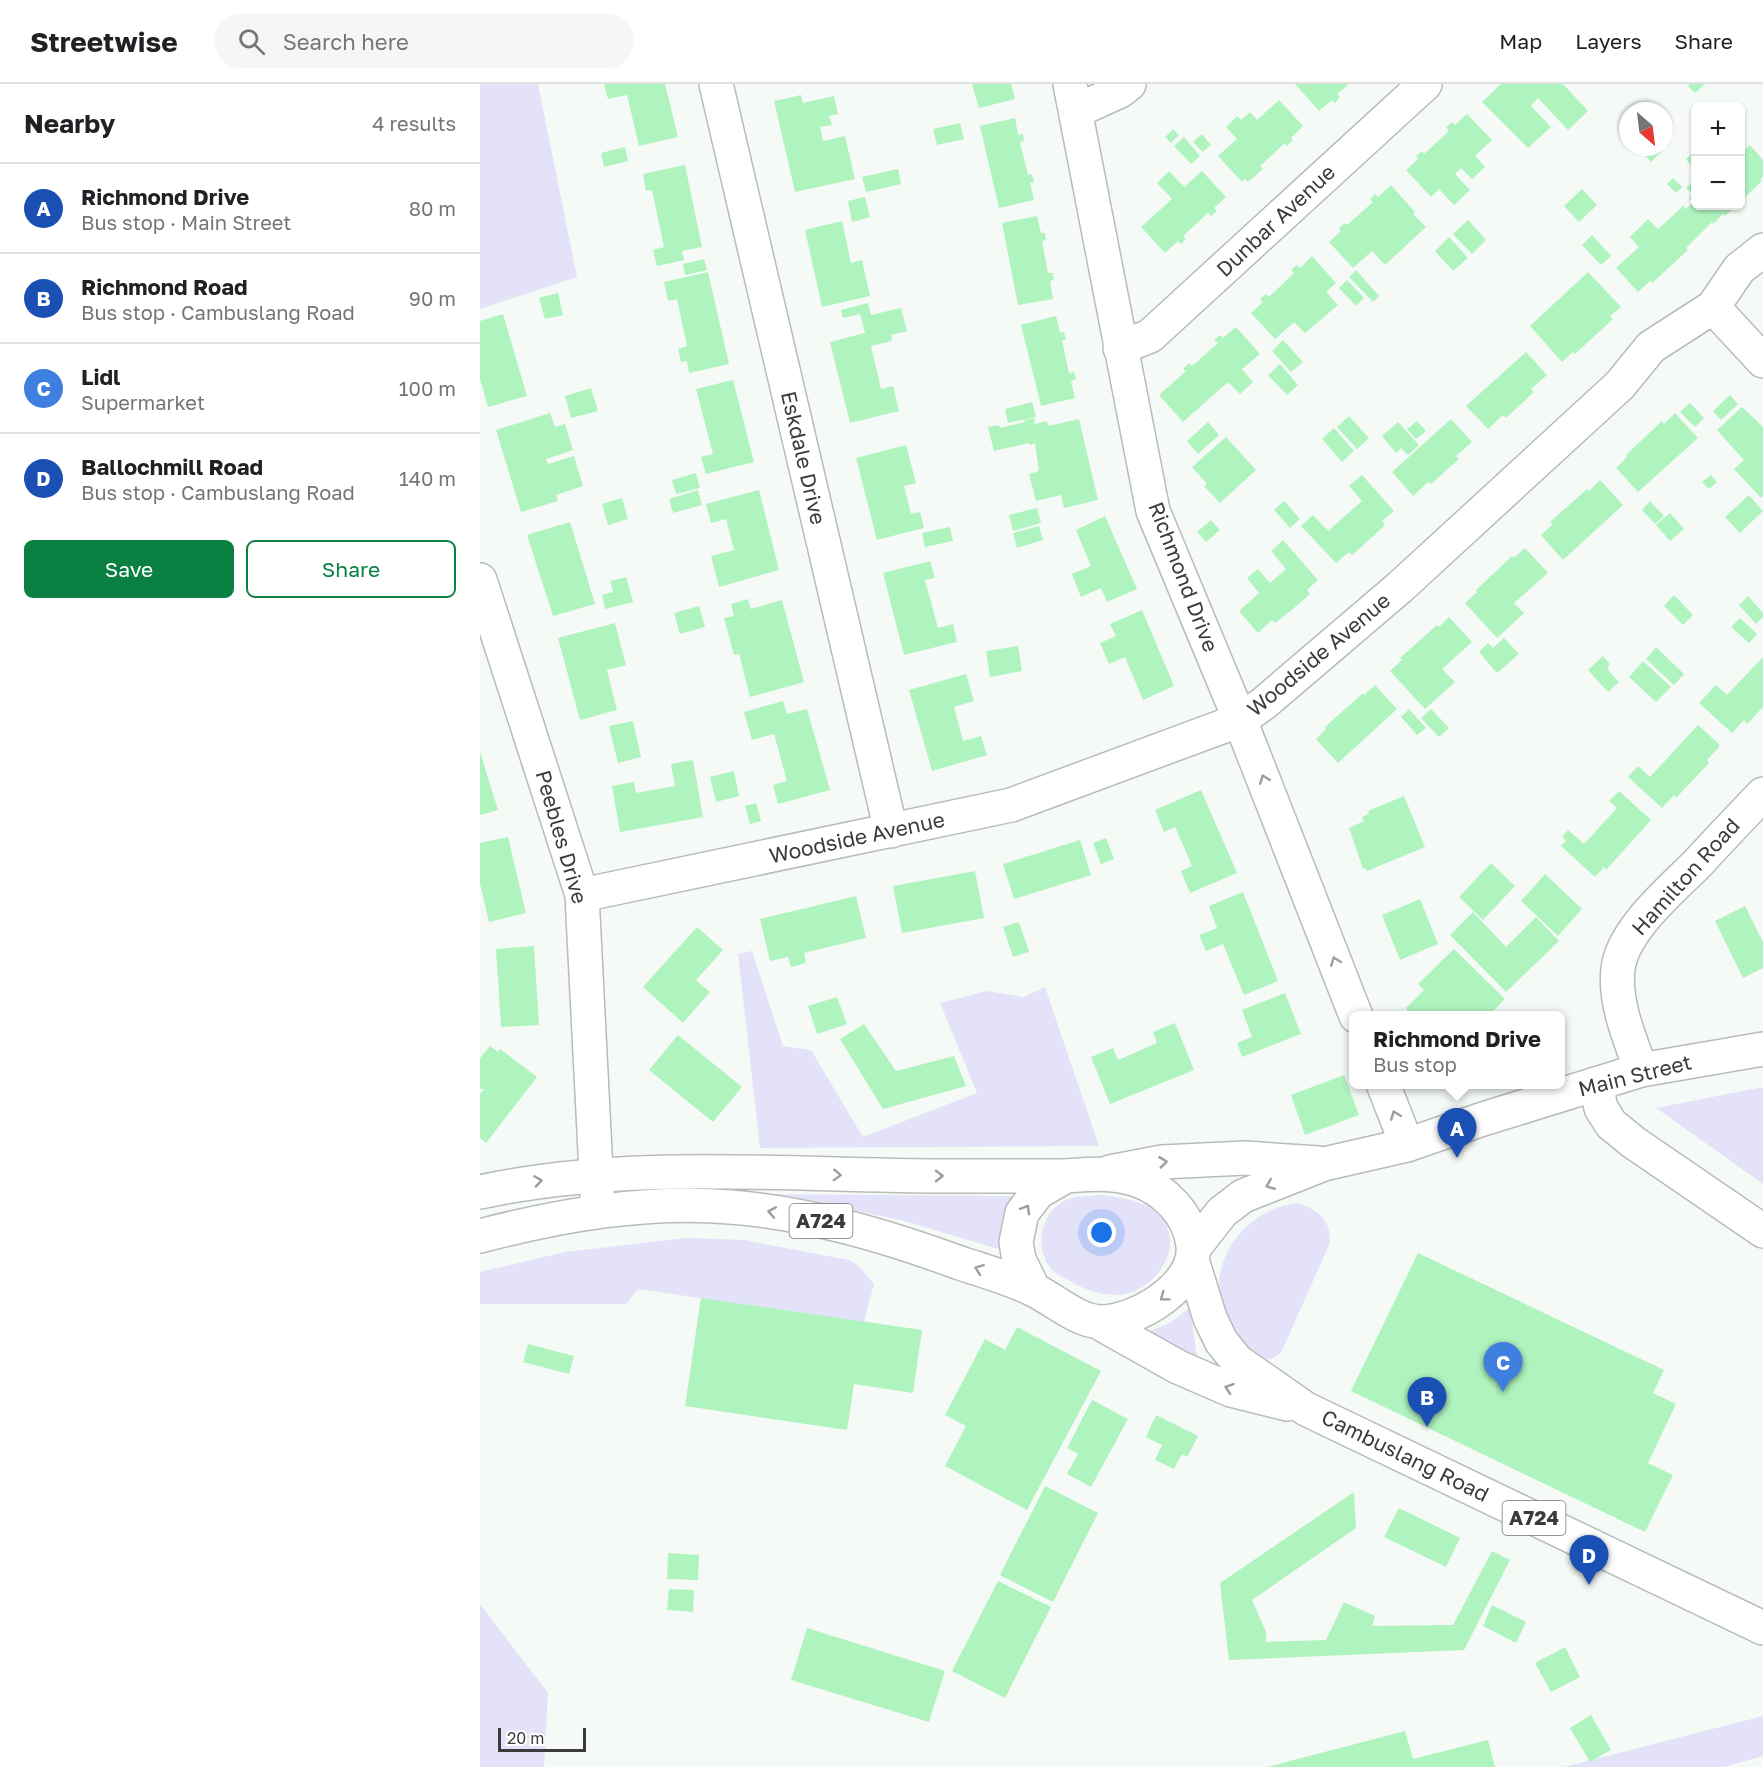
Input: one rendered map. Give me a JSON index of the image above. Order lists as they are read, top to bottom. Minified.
{"streets":{"street":["Dunbar Avenue","Eskdale Drive","Richmond Drive","Woodside Avenue","Peebles Drive","Hamilton Road","Main Street","A724","Cambuslang Road"]},"crossings":[["Dunbar Avenue","Richmond Drive"],["Eskdale Drive","Woodside Avenue"],["Richmond Drive","Woodside Avenue"],["Woodside Avenue","Peebles Drive"],["Peebles Drive","A724"],["Hamilton Road","Main Street"],["A724","Cambuslang Road"]],"scale_bar":"20 m","north":"bottom right","page":{"header":"Streetwise","search":"Search here","nav":["Map","Layers","Share"],"heading":["Nearby","4 results"],"map_buttons":["+","−"],"list":[{"mark":"A","name":"Richmond Drive","note":"Bus stop · Main Street","value":"80 m"},{"mark":"B","name":"Richmond Road","note":"Bus stop · Cambuslang Road","value":"90 m"},{"mark":"C","name":"Lidl","note":"Supermarket","value":"100 m"},{"mark":"D","name":"Ballochmill Road","note":"Bus stop · Cambuslang Road","value":"140 m"}],"buttons":["Save","Share"],"popup":["Richmond Drive","Bus stop"],"pins":["A","C","B","D"],"scale":"20 m"}}
